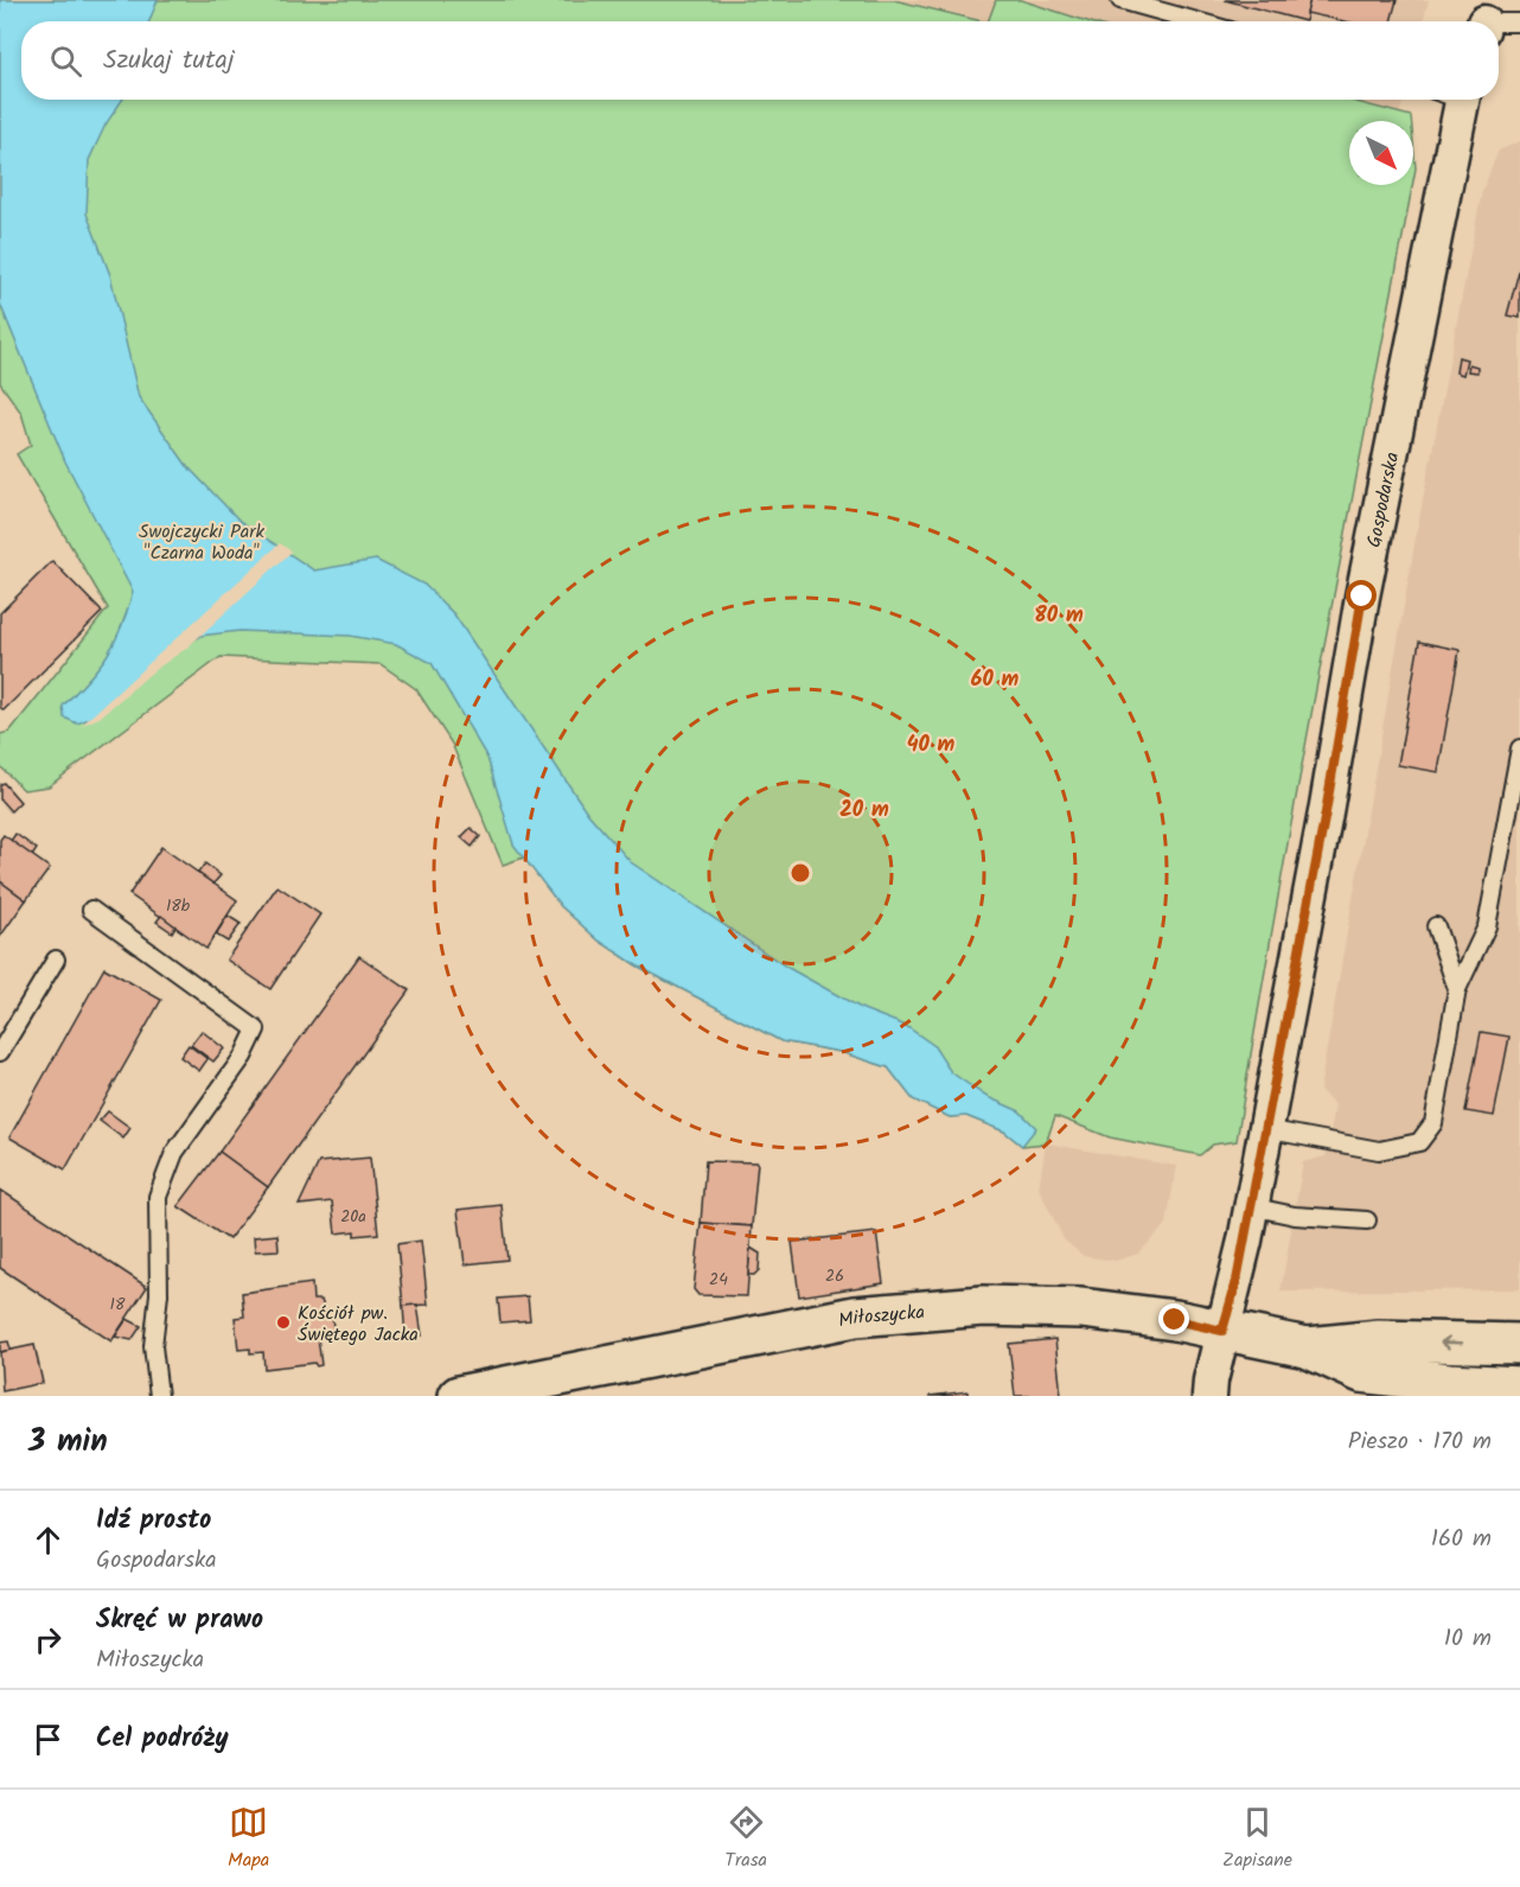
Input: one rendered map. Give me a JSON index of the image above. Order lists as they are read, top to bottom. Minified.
{"streets":{"street":["Gospodarska","Miłoszycka"]},"crossings":[["Gospodarska","Miłoszycka"]],"parks":["Swojczycki Park \"Czarna Woda\""],"places":["Kościół pw. Świętego Jacka"],"house_numbers":["18b","20a","26","24","18"],"north":"bottom right","page":{"search":"Szukaj tutaj","heading":["3 min","Pieszo · 170 m"],"list":[["Idź prosto","Gospodarska","160 m"],["Skręć w prawo","Miłoszycka","10 m"],"Cel podróży"],"nav":["Mapa","Trasa","Zapisane"]},"rings":["80 m","60 m","40 m","20 m"]}
